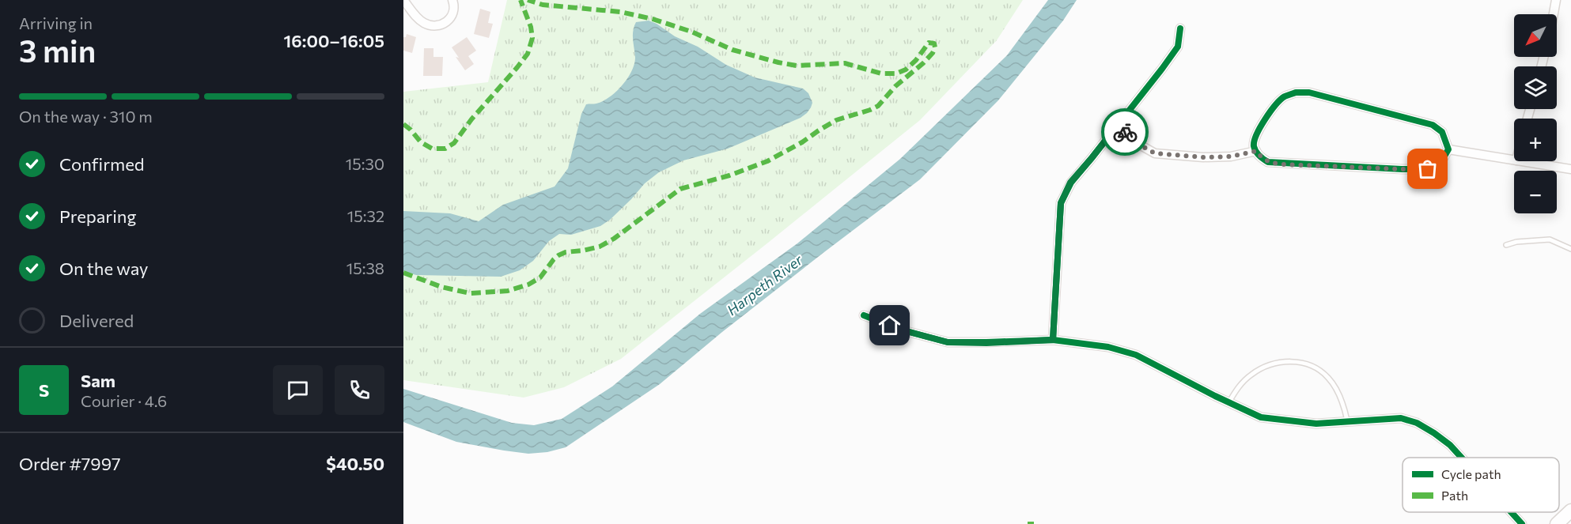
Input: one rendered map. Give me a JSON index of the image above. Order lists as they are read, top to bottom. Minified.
{"water":["Harpeth River"],"legend":["Cycle path","Path"],"north":"bottom left","page":{"heading":["3 min","Arriving in","16:00–16:05"],"panel":["Sam","Courier · 4.6","Order #7997","$40.50"],"map_buttons":["+","−"],"bar":"On the way · 310 m","list":[["Confirmed","15:30"],["Preparing","15:32"],["On the way","15:38"],"Delivered"],"round":"S"}}
